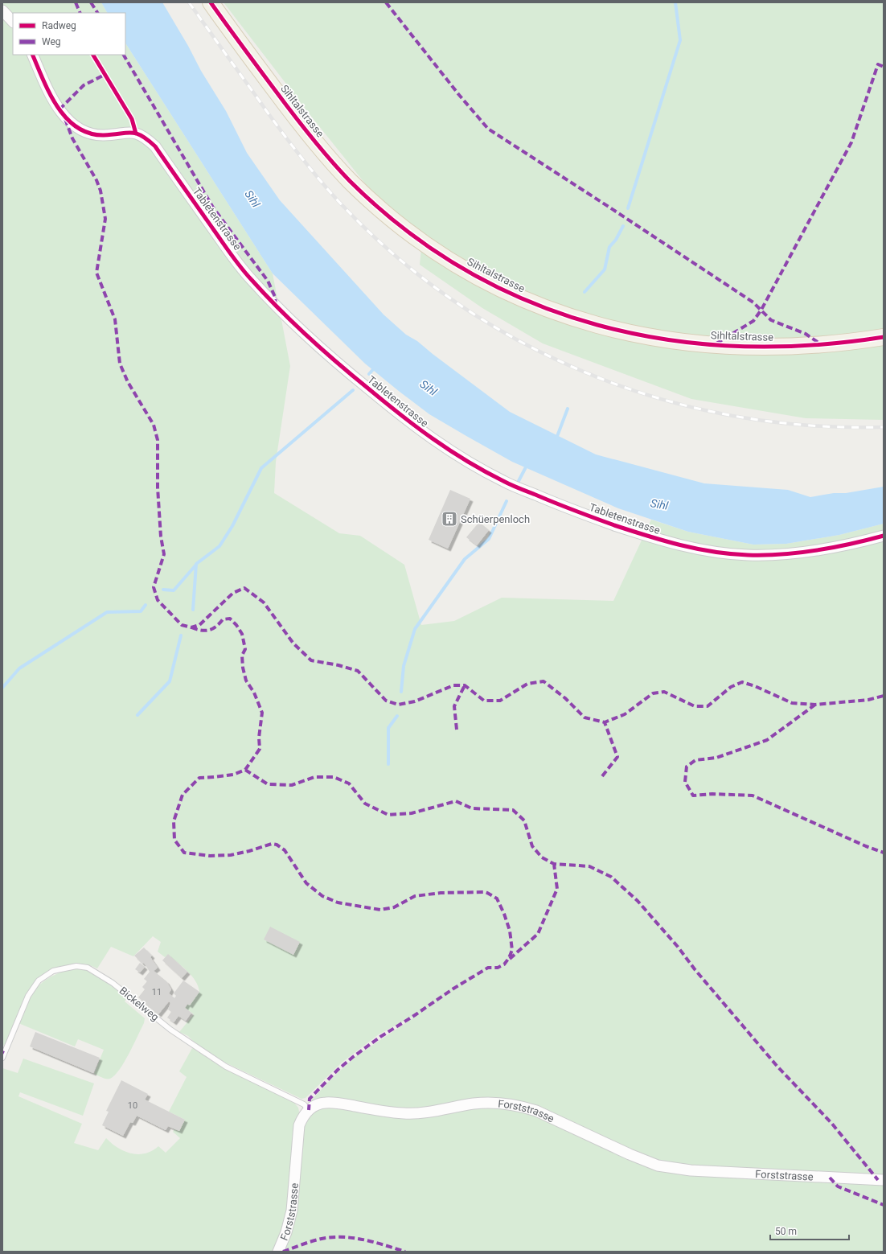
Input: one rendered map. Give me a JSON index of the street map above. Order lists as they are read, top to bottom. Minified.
{"streets":{"main road":["Sihltalstrasse"],"street":["Tabletenstrasse","Forststrasse"],"lane":["Bickelweg"]},"crossings":[["Bickelweg","Forststrasse"]],"water":["Sihl"],"places":{"building":["Schüerpenloch"]},"house_numbers":["11","10"],"legend":["Radweg","Weg"],"scale_bar":"50 m"}
